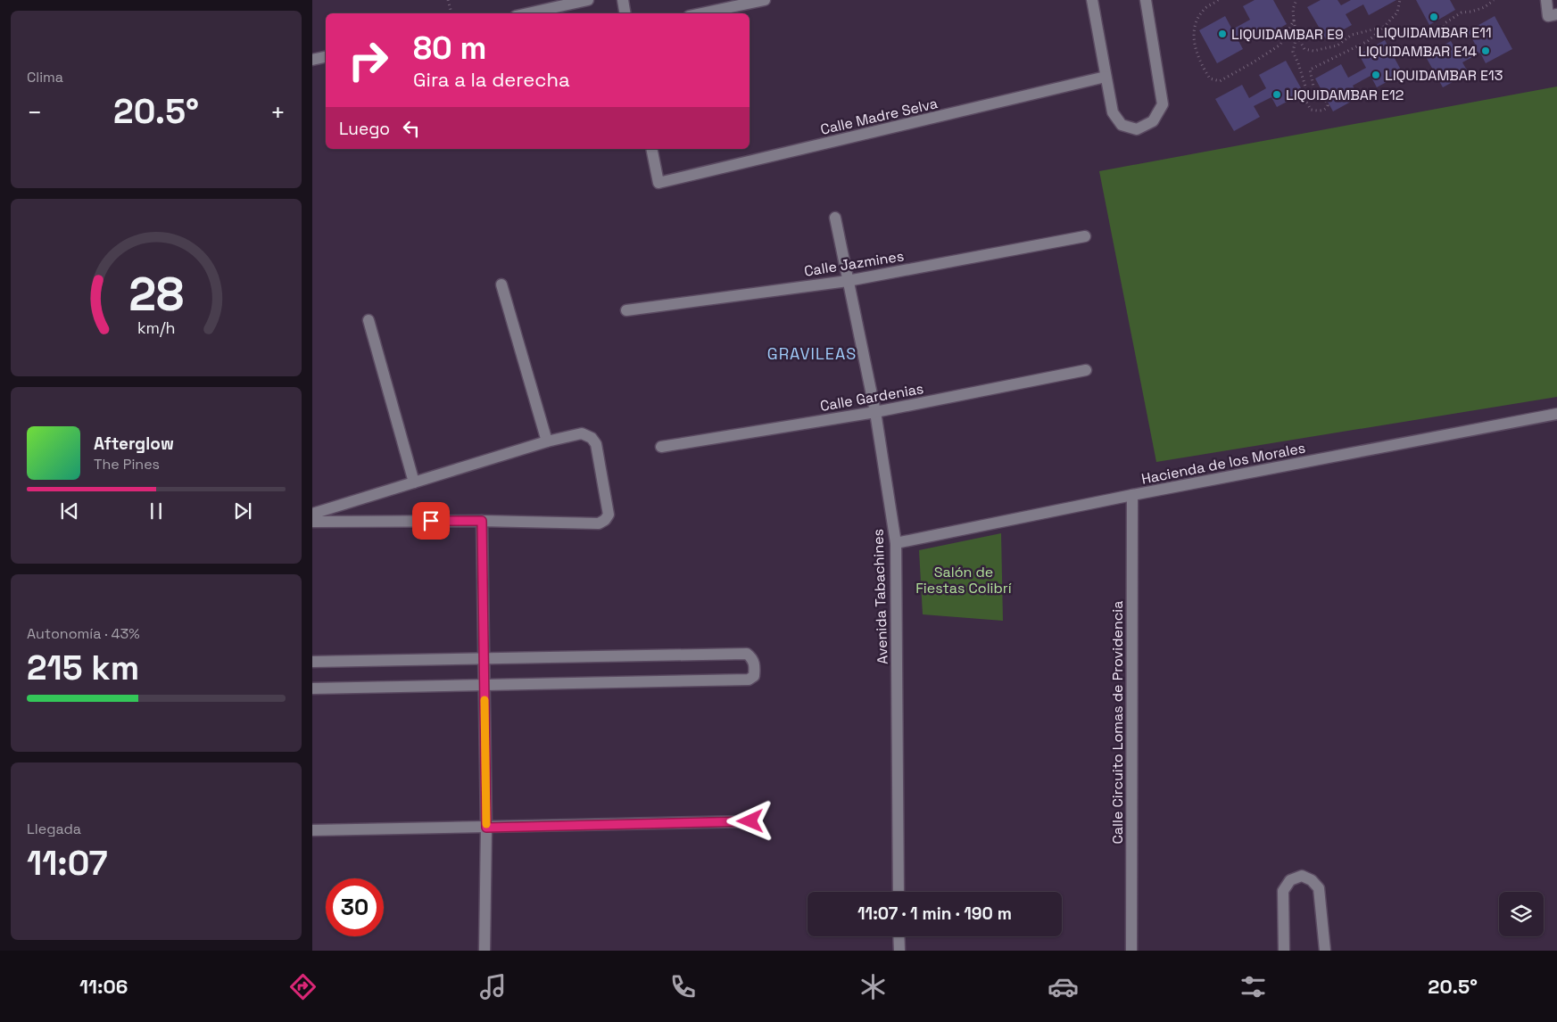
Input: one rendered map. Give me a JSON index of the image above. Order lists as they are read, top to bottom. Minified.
{"streets":{"street":["Calle Madre Selva","Calle Jazmines","Calle Gardenias","Hacienda de los Morales","Avenida Tabachines","Calle Circuito Lomas de Providencia"]},"crossings":[["Calle Jazmines","Avenida Tabachines"],["Calle Gardenias","Avenida Tabachines"],["Hacienda de los Morales","Avenida Tabachines"],["Hacienda de los Morales","Calle Circuito Lomas de Providencia"]],"districts":["GRAVILEAS"],"parks":["Salón de Fiestas Colibrí"],"places":["LIQUIDAMBAR E11","LIQUIDAMBAR E9","LIQUIDAMBAR E14","LIQUIDAMBAR E13","LIQUIDAMBAR E12"],"page":{"tile":["Clima",["Autonomía · 43%","215 km"],["Llegada","11:07"]],"turn":["80 m","Gira a la derecha"],"heat":["−","20.5°","+"],"then":"Luego","song":["Afterglow","The Pines"],"limit":"30","trip":"11:07 · 1 min · 190 m","tabs":["11:06","20.5°"],"gauge":["28","km/h"]}}
